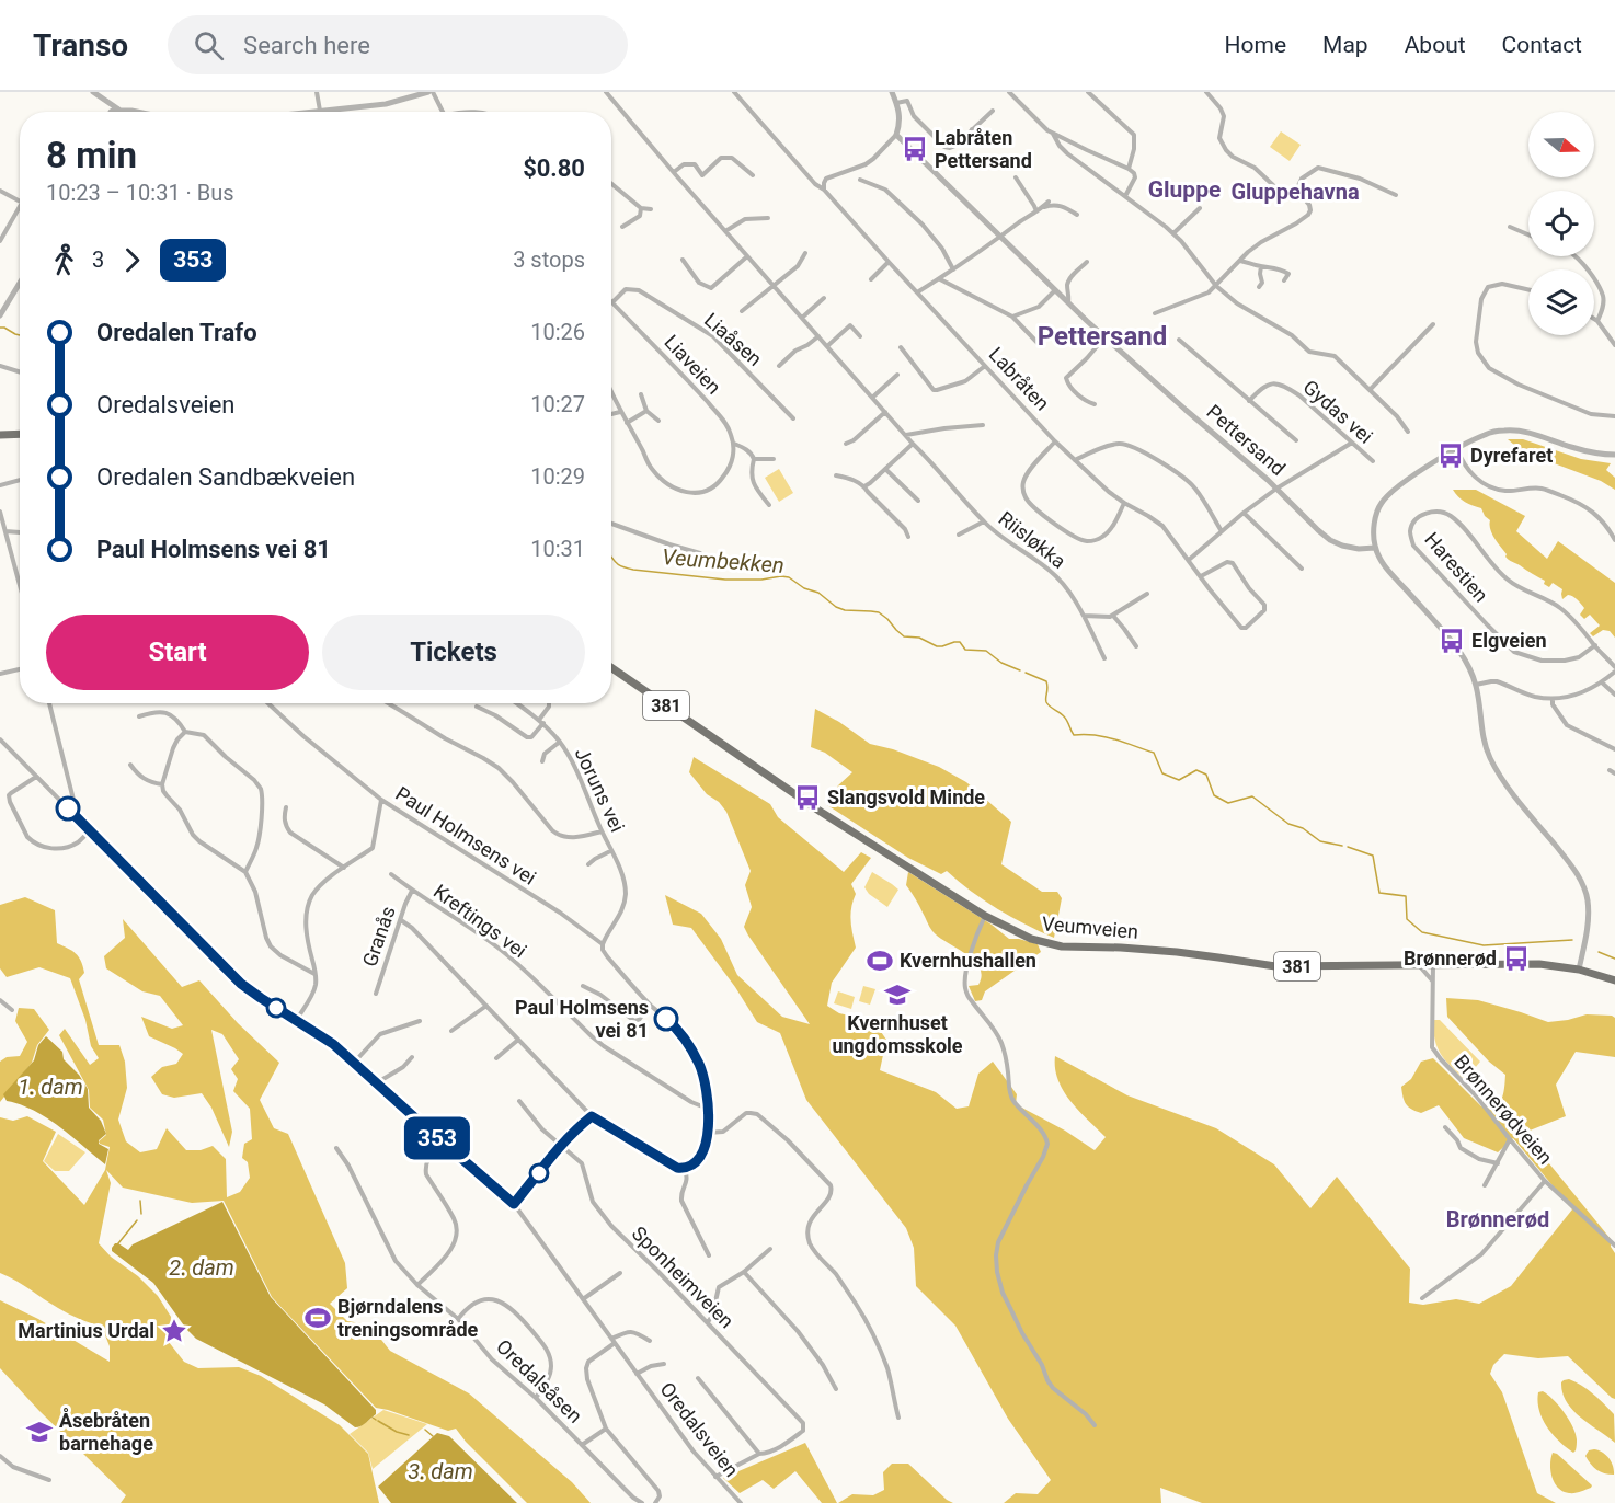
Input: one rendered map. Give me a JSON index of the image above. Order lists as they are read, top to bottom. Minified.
{"streets":{"main road":["381","Veumveien"],"street":["Liaåsen","Liaveien","Labråten","Gydas vei","Pettersand","Riisløkka","Harestien","Joruns vei","Paul Holmsens vei","Kreftings vei","Granås","Brønnerødveien","Sponheimveien","Oredalsåsen","Oredalsveien"]},"crossings":[["Liaåsen","Liaveien"],["Joruns vei","Paul Holmsens vei"],["Paul Holmsens vei","Kreftings vei"],["Kreftings vei","Granås"],["Veumveien","Brønnerødveien"],["Oredalsåsen","Oredalsveien"]],"districts":["Gluppe","Gluppehavna","Pettersand","Brønnerød"],"water":["Veumbekken","1. dam","2. dam","3. dam"],"places":{"bus stop":["Labråten Pettersand","Dyrefaret","Elgveien","Slangsvold Minde","Brønnerød"],"sports":["Kvernhushallen","Bjørndalens treningsområde"],"school or university":["Kvernhuset ungdomsskole","Åsebråten barnehage"],"other":["Paul Holmsens vei 81"],"place":["Martinius Urdal"]},"lines":["bus line 353"],"north":"right","page":{"header":"Transo","search":"Search here","nav":["Home","Map","About","Contact"],"on_map":"353","heading":["8 min","10:23 – 10:31 · Bus","$0.80"],"legs":["3","353","3 stops"],"list":[{"name":"Oredalen Trafo","value":"10:26"},{"name":"Oredalsveien","value":"10:27"},{"name":"Oredalen Sandbækveien","value":"10:29"},{"name":"Paul Holmsens vei 81","value":"10:31"}],"buttons":["Start","Tickets"]}}
